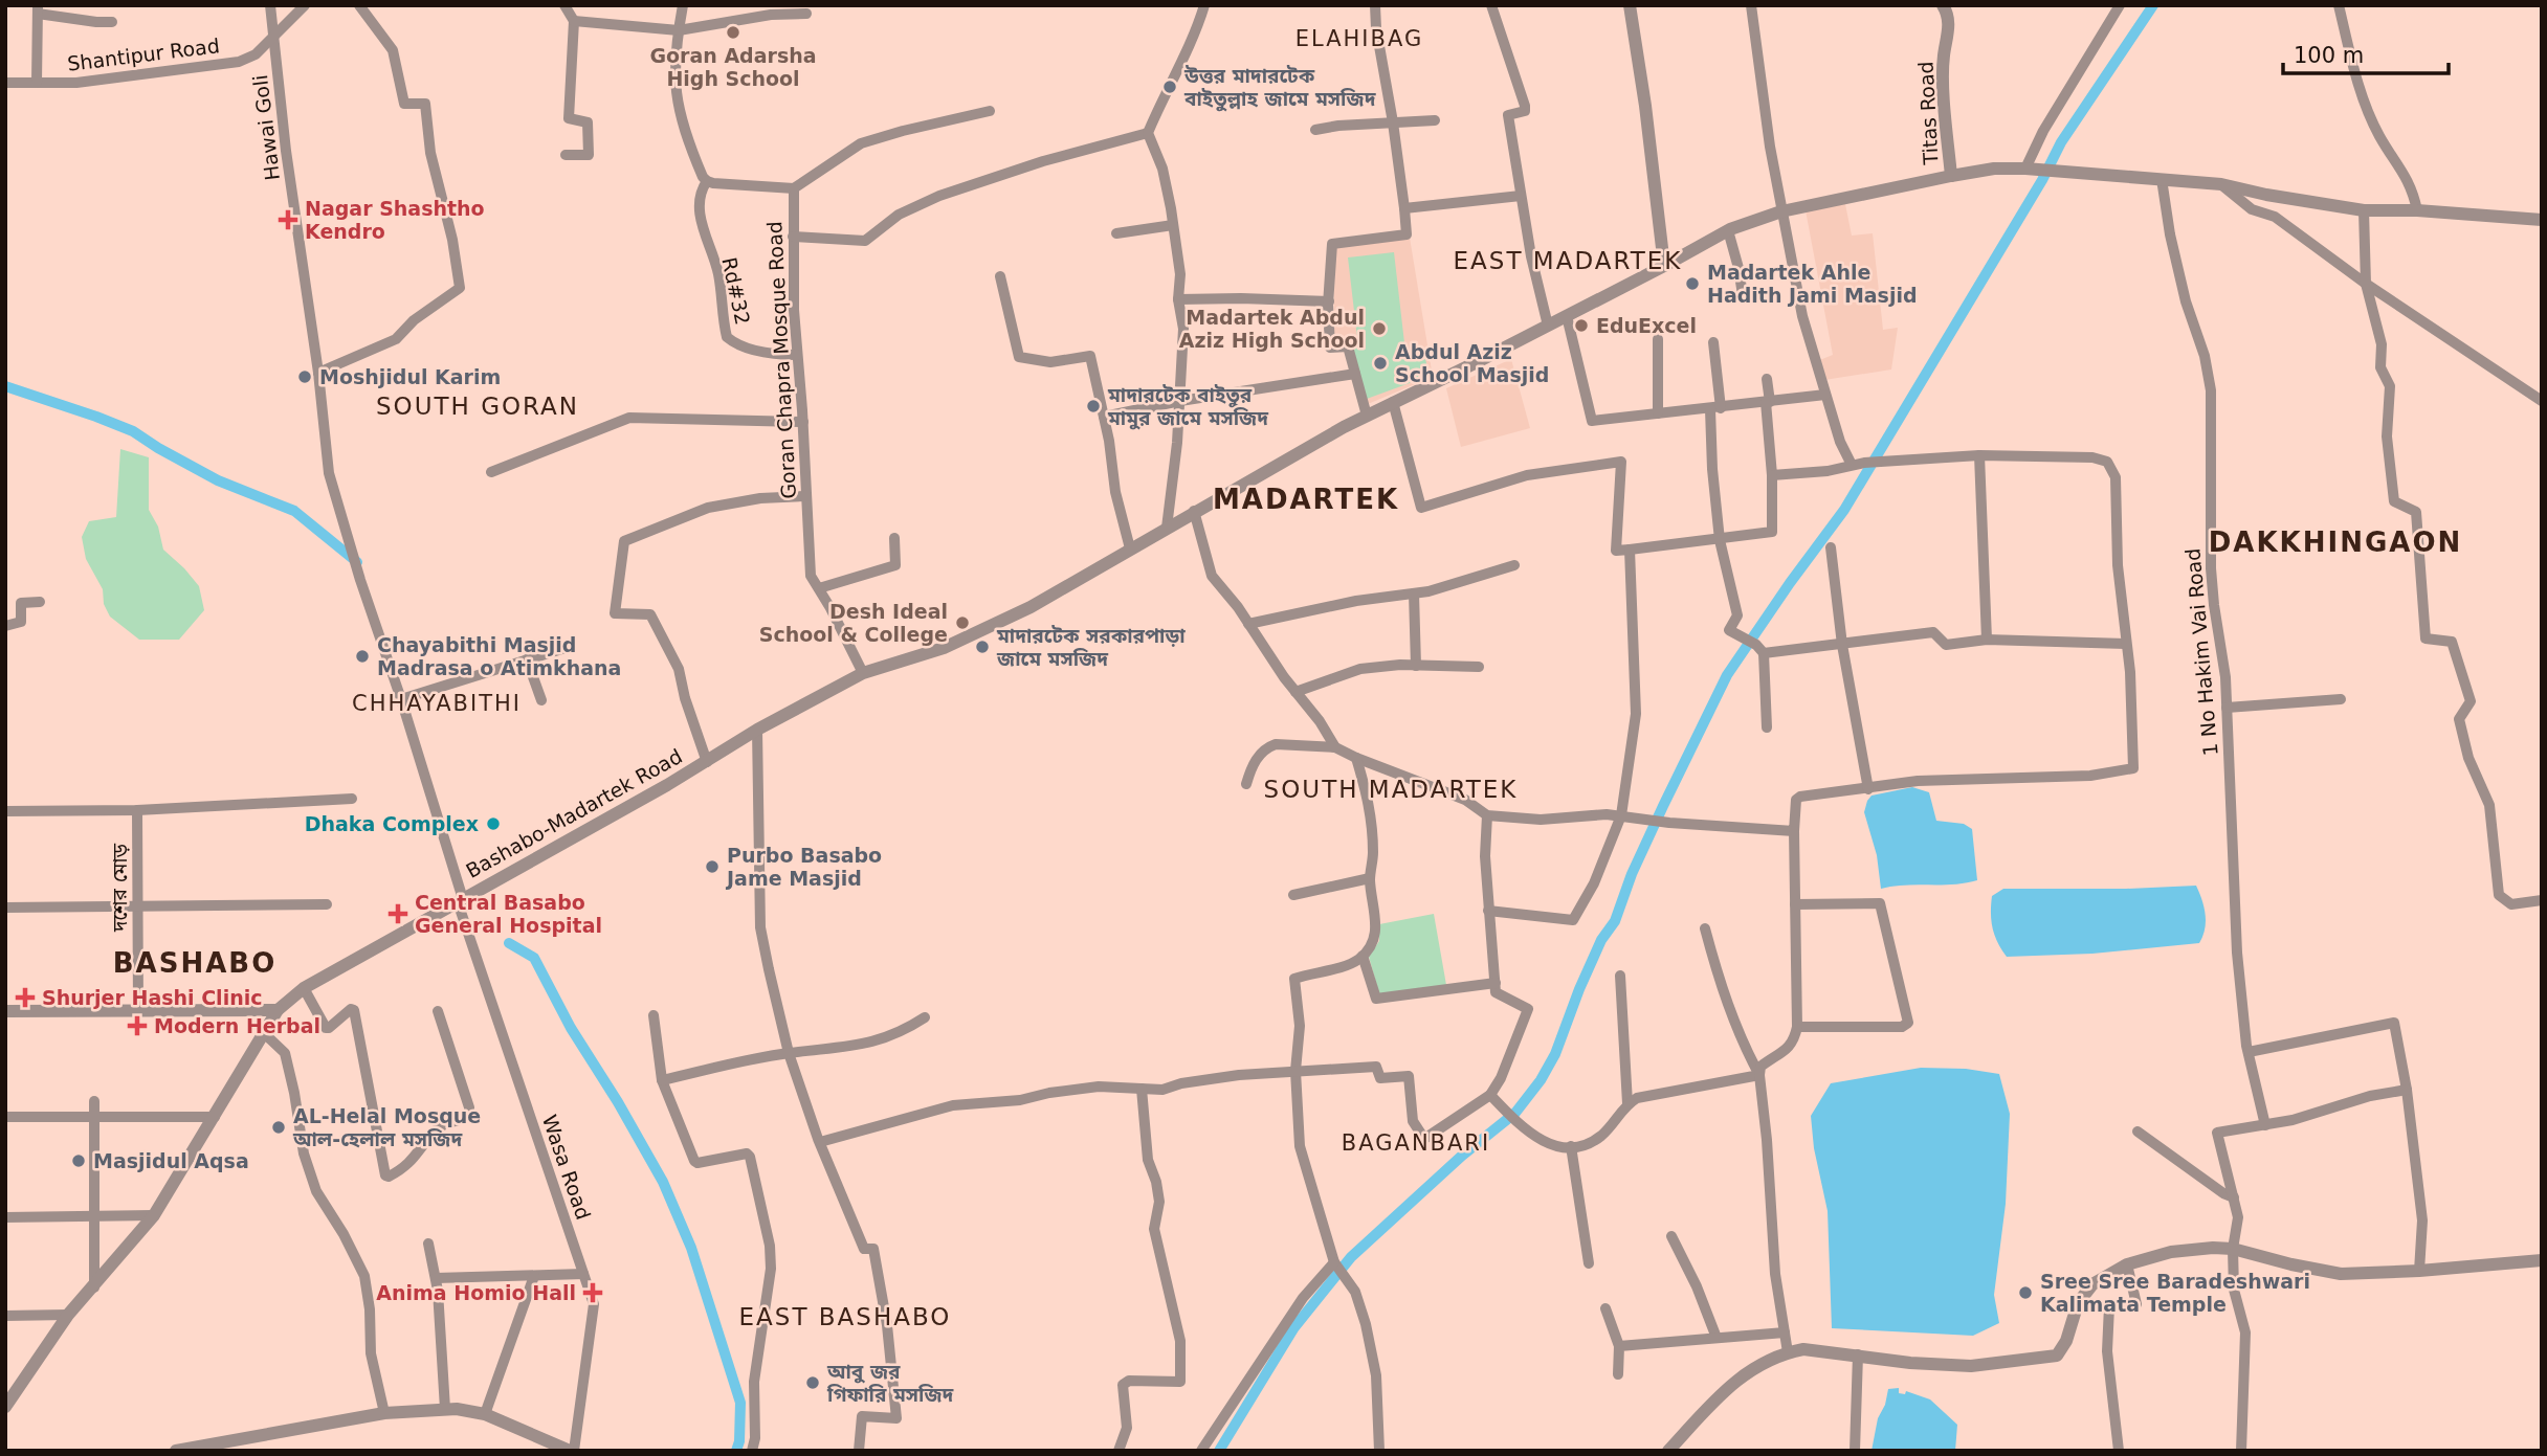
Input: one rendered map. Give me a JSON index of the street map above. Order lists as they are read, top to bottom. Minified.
{"streets":{"street":["Shantipur Road","Titas Road","Hawai Goli","Rd#32","Goran Chapra Mosque Road","1 No Hakim Vai Road","Bashabo-Madartek Road","দশের মোড়","Wasa Road"]},"crossings":[["Shantipur Road","Hawai Goli"],["Titas Road","Bashabo-Madartek Road"],["Hawai Goli","Wasa Road"],["Rd#32","Goran Chapra Mosque Road"],["Goran Chapra Mosque Road","Bashabo-Madartek Road"],["1 No Hakim Vai Road","Bashabo-Madartek Road"],["Bashabo-Madartek Road","Wasa Road"]],"districts":["ELAHIBAG","EAST MADARTEK","SOUTH GORAN","MADARTEK","DAKKHINGAON","CHHAYABITHI","SOUTH MADARTEK","BASHABO","BAGANBARI","EAST BASHABO"],"places":{"other":["Goran Adarsha High School","উত্তর মাদারটেক বাইতুল্লাহ জামে মসজিদ","Madartek Ahle Hadith Jami Masjid","EduExcel","Madartek Abdul Aziz High School","Abdul Aziz School Masjid","Moshjidul Karim","মাদারটেক বাইতুর মামুর জামে মসজিদ","Desh Ideal School & College","মাদারটেক সরকারপাড়া জামে মসজিদ","Chayabithi Masjid Madrasa o Atimkhana","Dhaka Complex","Purbo Basabo Jame Masjid","AL-Helal Mosque আল-হেলাল মসজিদ","Masjidul Aqsa","Sree Sree Baradeshwari Kalimata Temple","আবু জর গিফারি মসজিদ"],"health":["Nagar Shashtho Kendro","Central Basabo General Hospital","Shurjer Hashi Clinic","Modern Herbal","Anima Homio Hall"]},"scale_bar":"100 m"}
